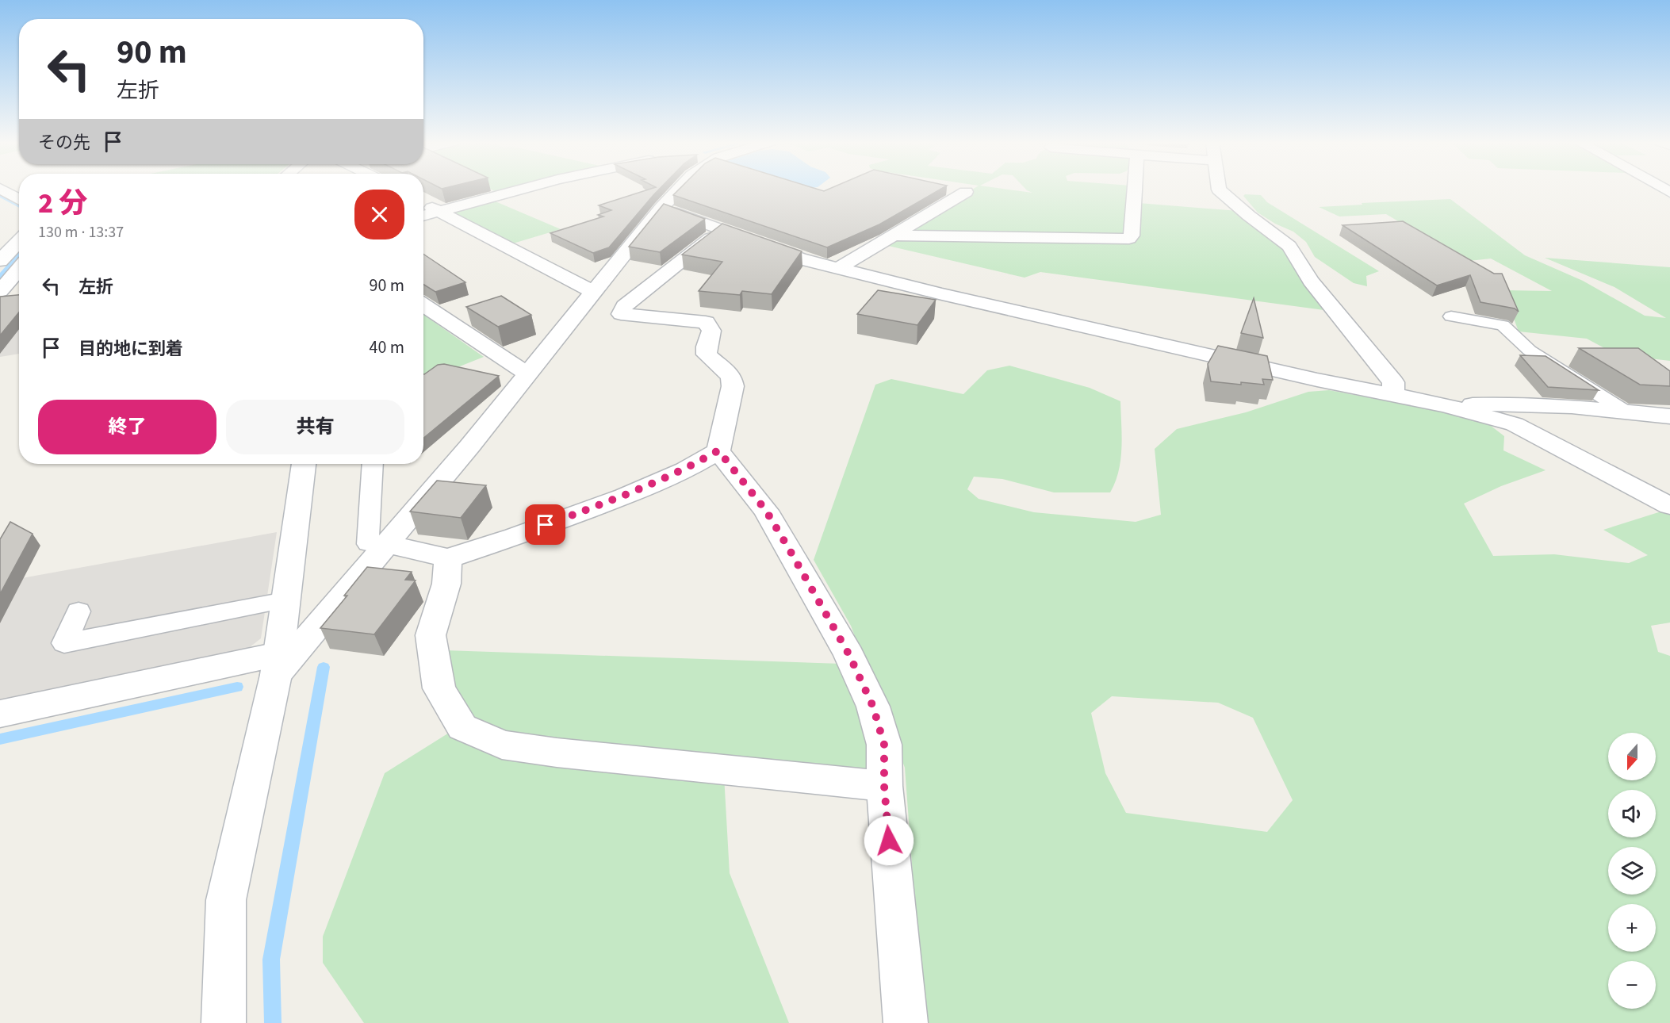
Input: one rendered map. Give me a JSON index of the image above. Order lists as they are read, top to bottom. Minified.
{"north":"bottom","page":{"turn":["90 m","左折"],"then":"その先","heading":["2 分","130 m · 13:37"],"list":[{"name":"左折","value":"90 m"},{"name":"目的地に到着","value":"40 m"}],"buttons":["終了","共有"],"map_buttons":["+","−"]}}
